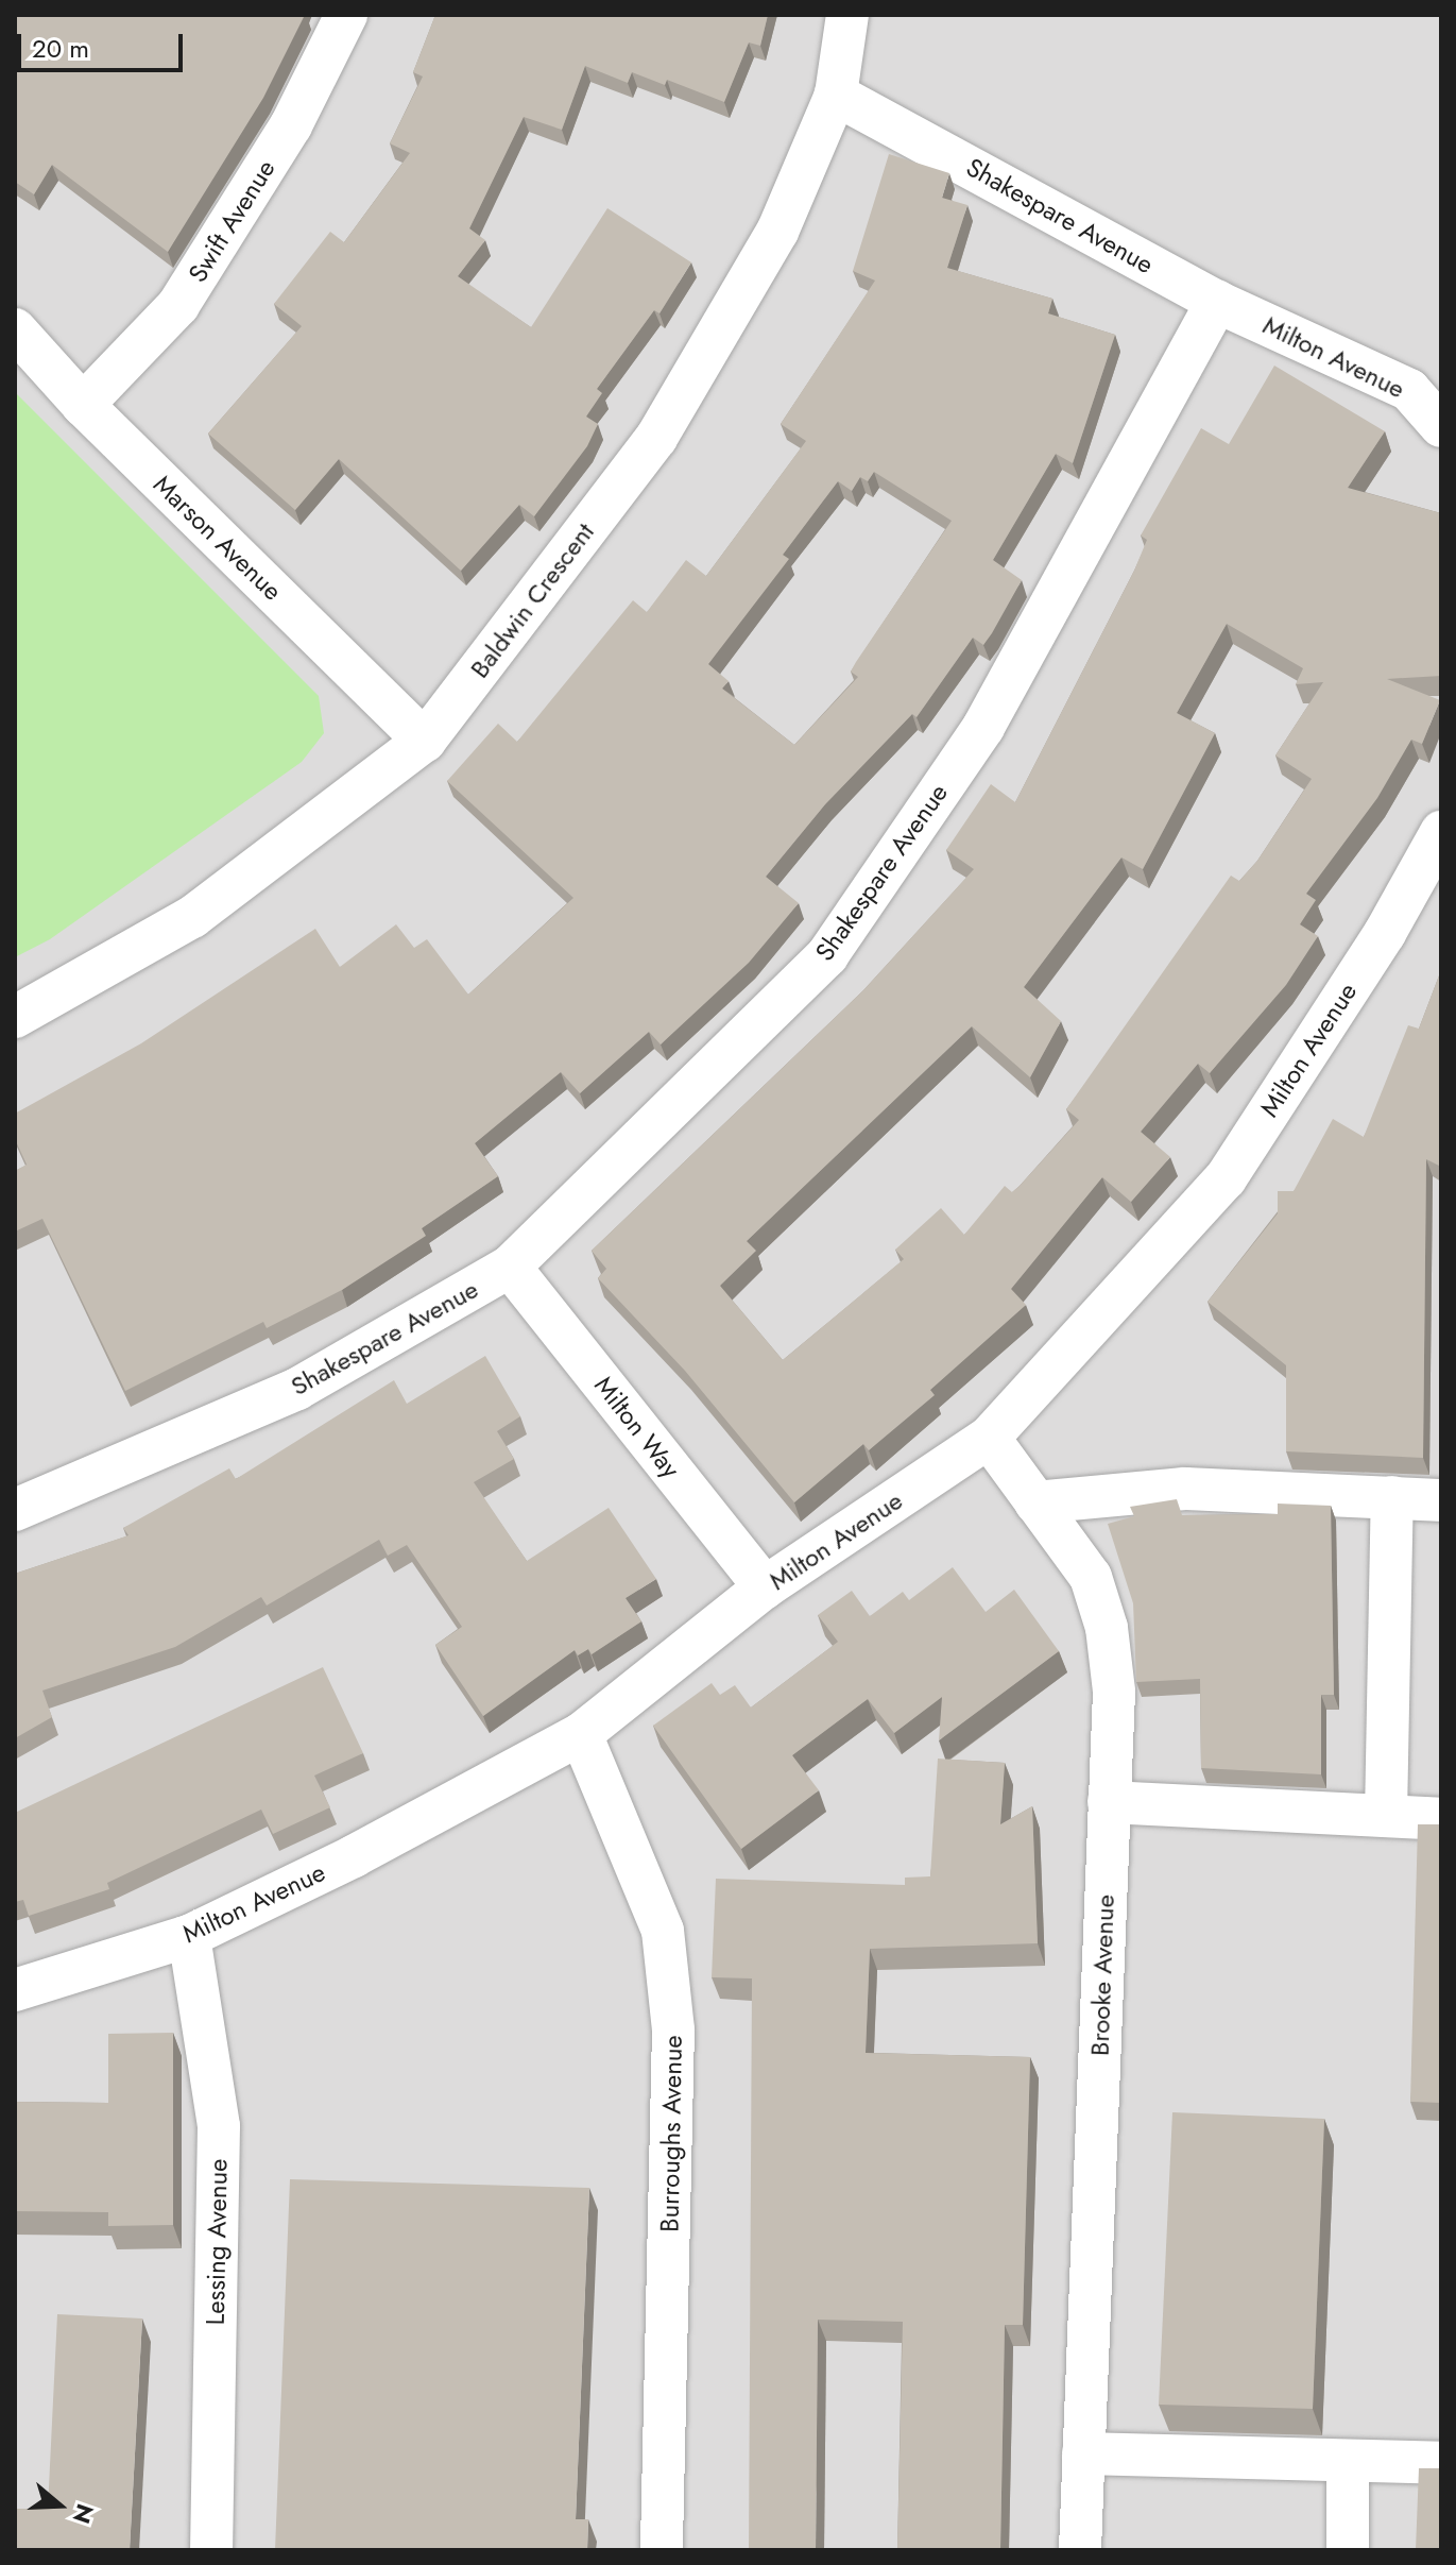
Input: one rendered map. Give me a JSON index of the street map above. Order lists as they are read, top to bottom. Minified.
{"streets":{"street":["Shakespare Avenue","Swift Avenue","Milton Avenue","Marson Avenue","Baldwin Crescent","Milton Way","Brooke Avenue","Burroughs Avenue","Lessing Avenue"]},"crossings":[["Shakespare Avenue","Milton Avenue"],["Shakespare Avenue","Baldwin Crescent"],["Shakespare Avenue","Milton Way"],["Swift Avenue","Marson Avenue"],["Milton Avenue","Milton Way"],["Milton Avenue","Brooke Avenue"],["Milton Avenue","Burroughs Avenue"],["Milton Avenue","Lessing Avenue"],["Marson Avenue","Baldwin Crescent"]],"scale_bar":"20 m","north":"right"}
